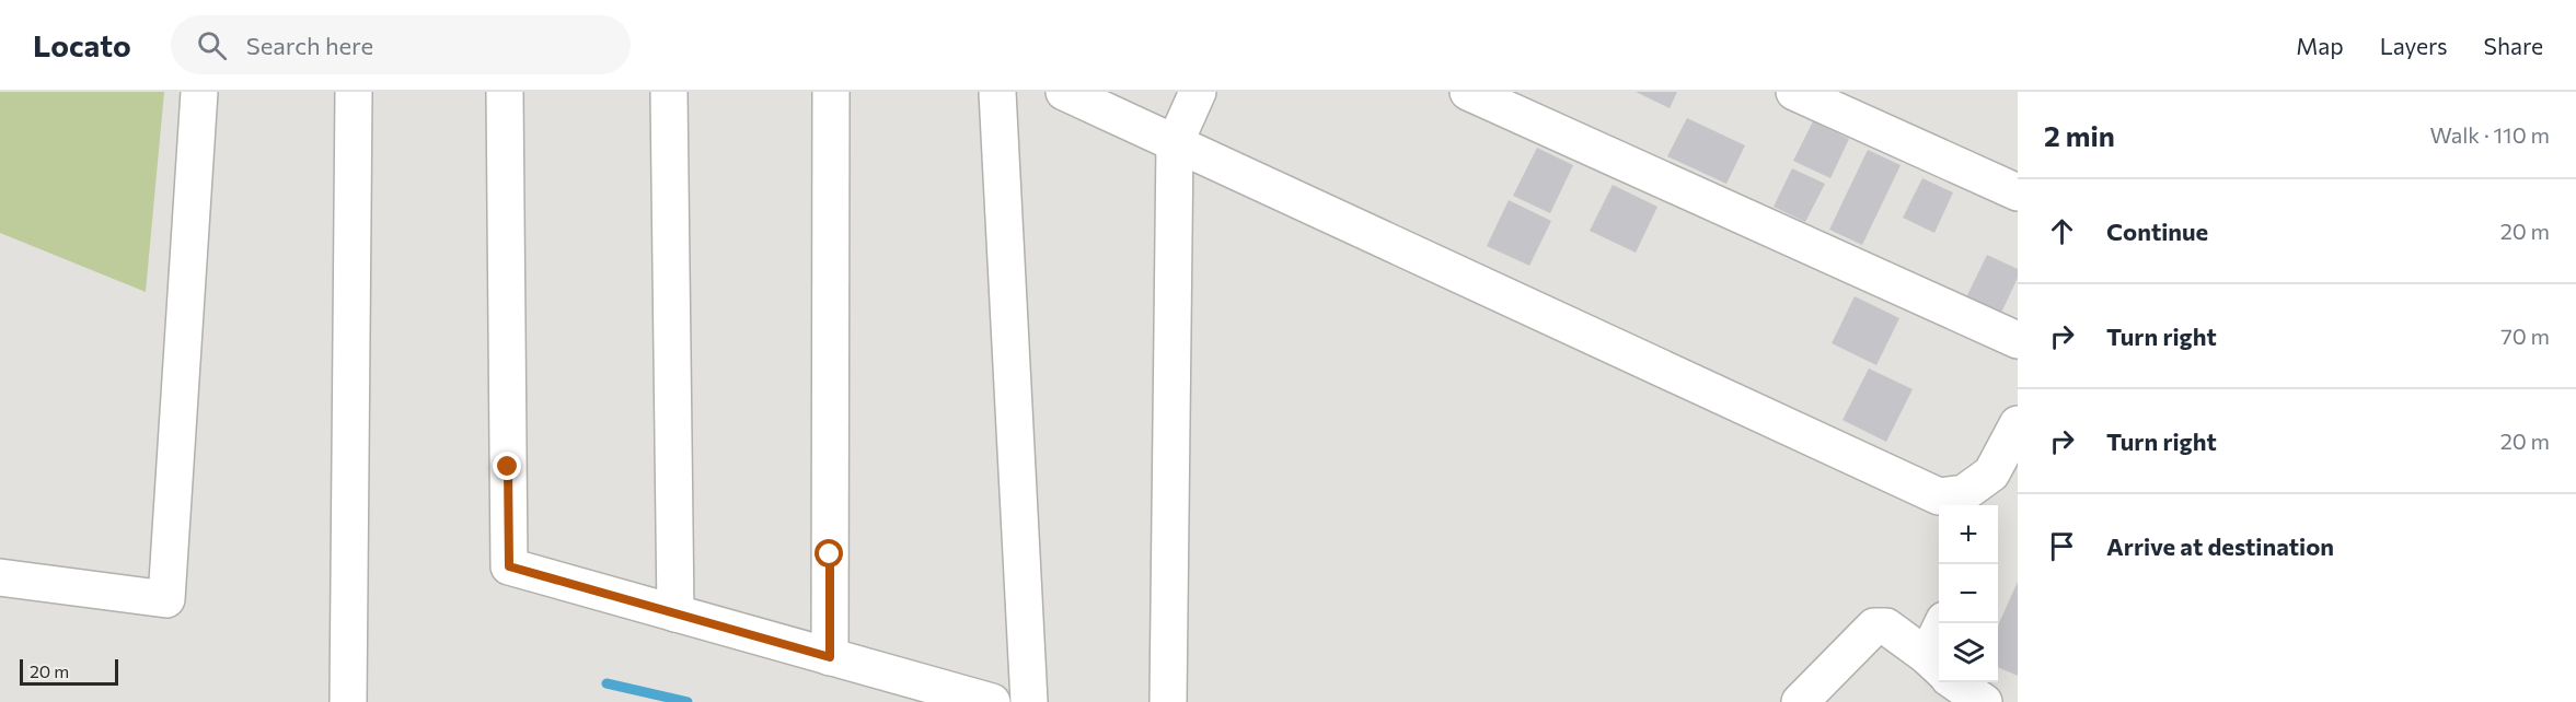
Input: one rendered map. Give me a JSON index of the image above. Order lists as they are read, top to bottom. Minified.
{"scale_bar":"20 m","page":{"header":"Locato","search":"Search here","nav":["Map","Layers","Share"],"heading":["2 min","Walk · 110 m"],"list":[["Continue","20 m"],["Turn right","70 m"],["Turn right","20 m"],"Arrive at destination"],"map_buttons":["+","−"],"scale":"20 m"}}
